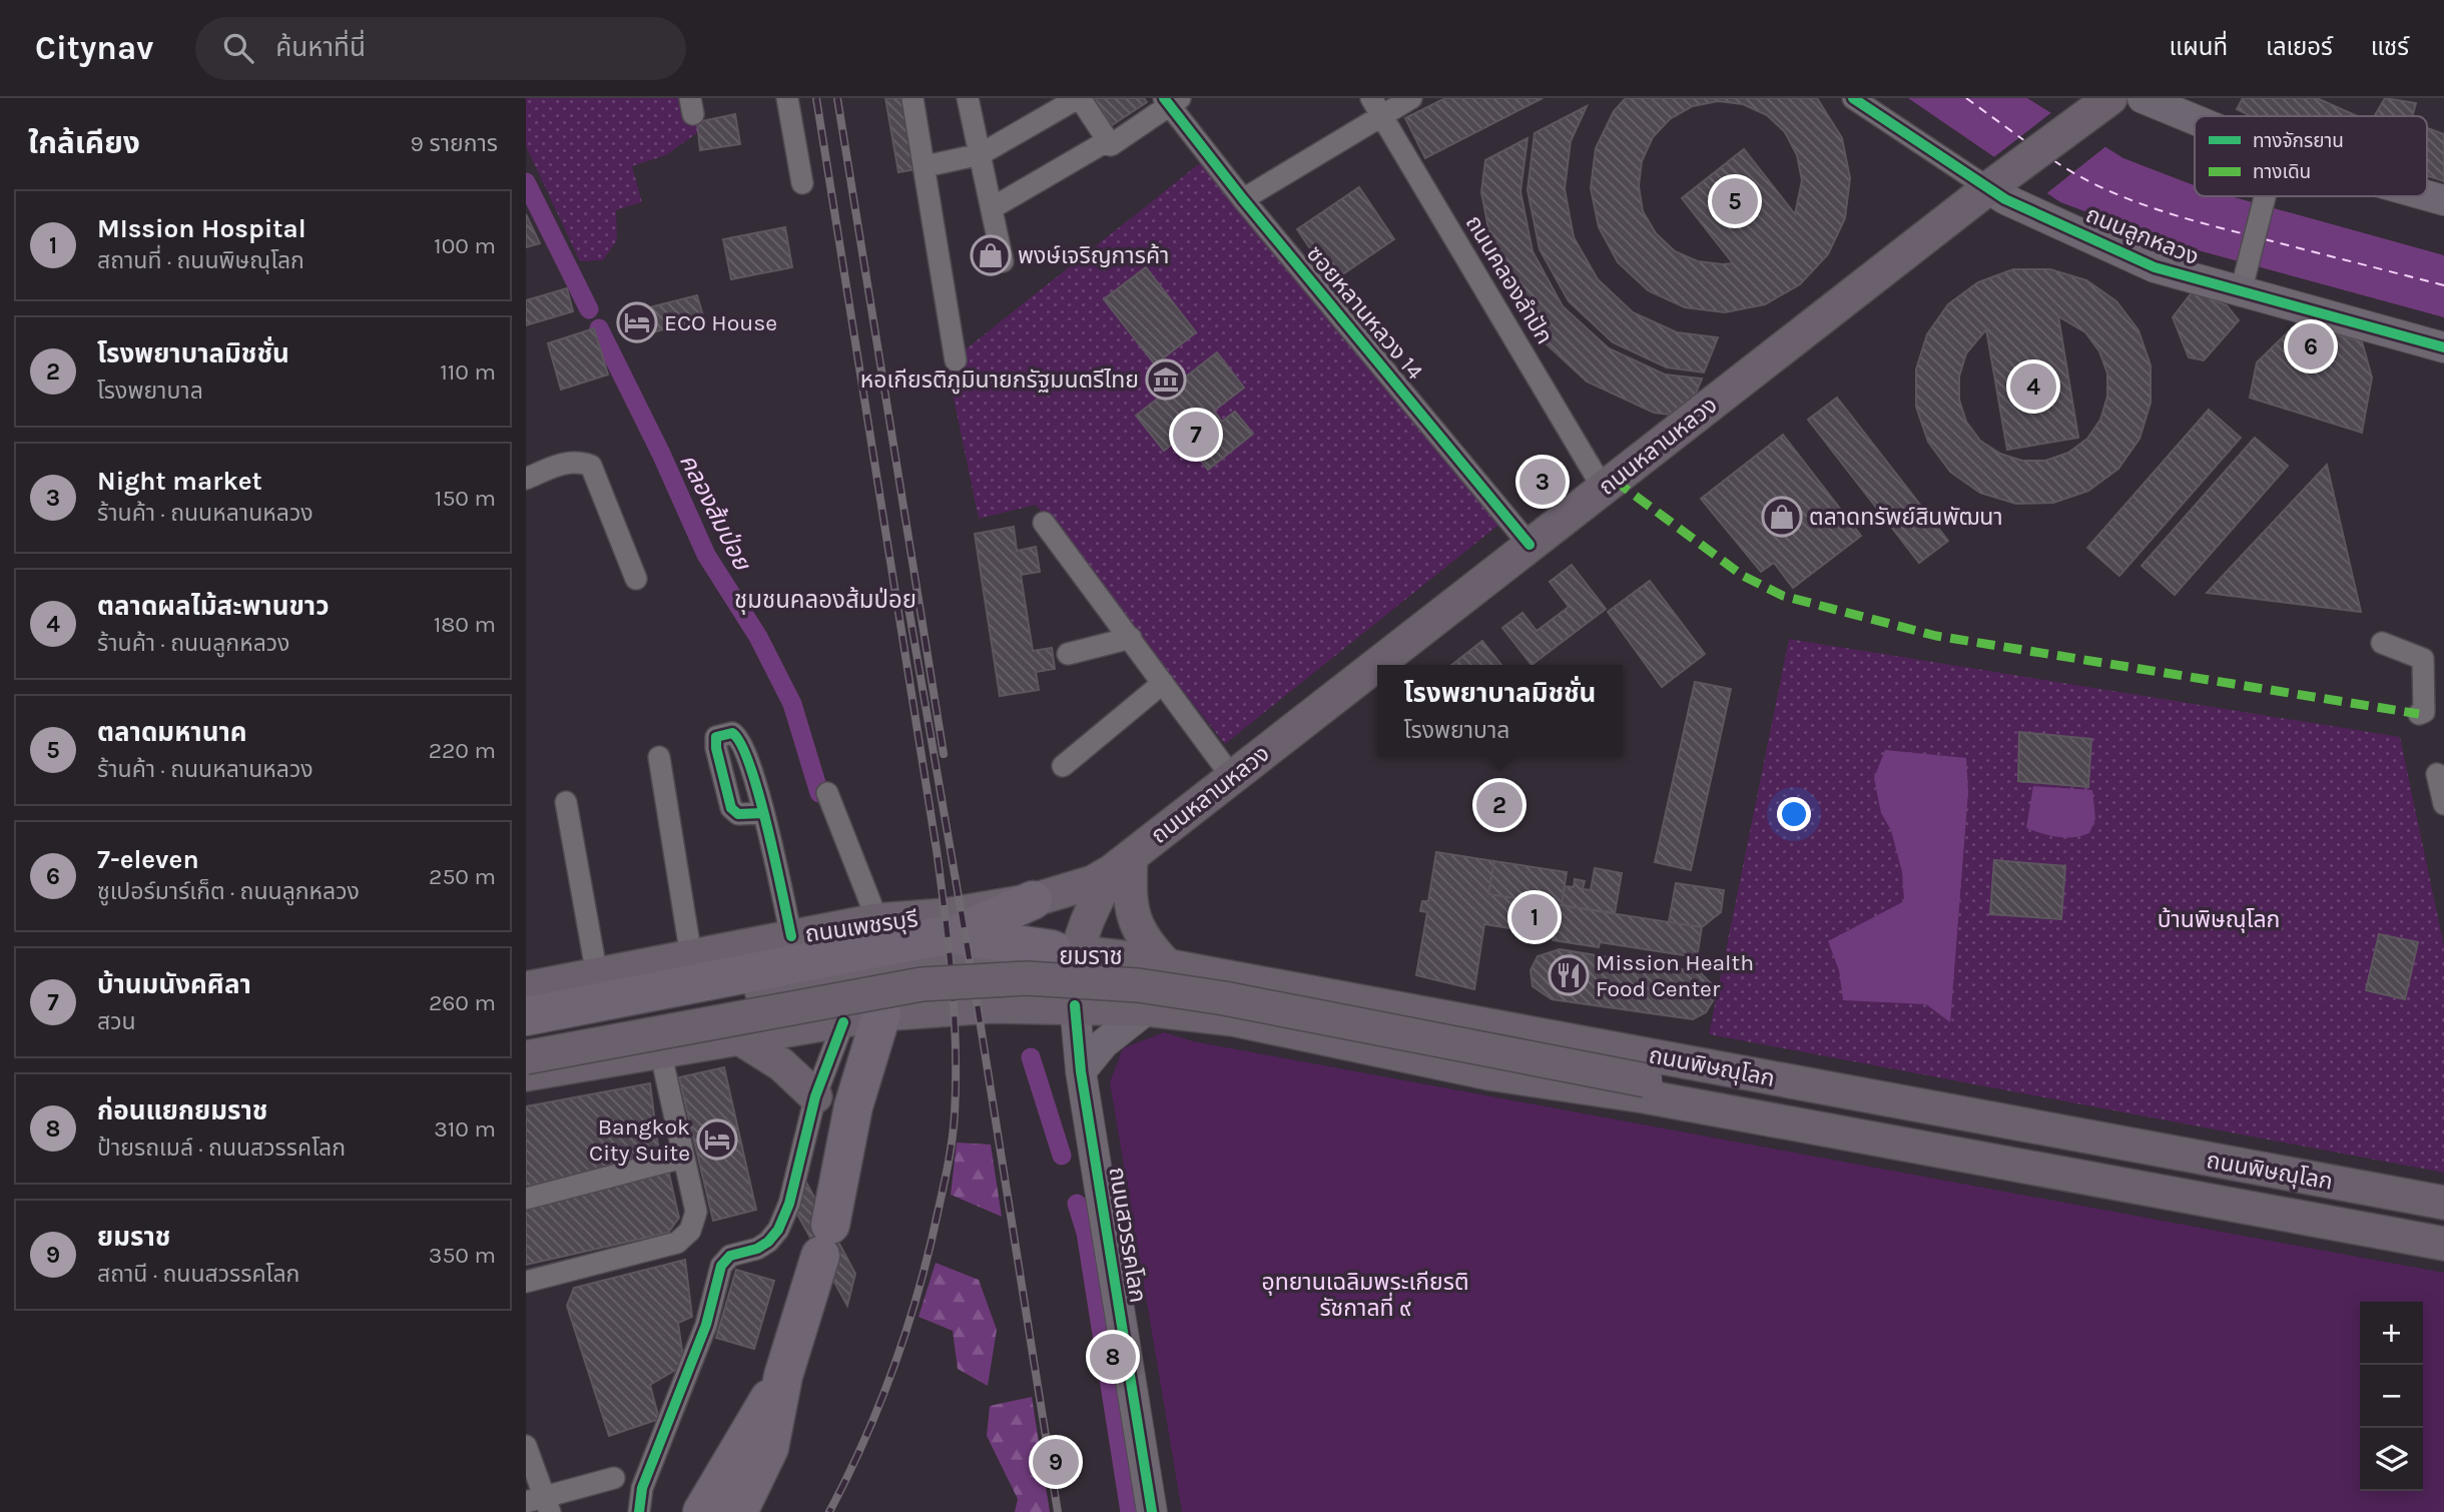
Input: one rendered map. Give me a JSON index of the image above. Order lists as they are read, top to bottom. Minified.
{"streets":{"main road":["ถนนหลานหลวง","ถนนเพชรบุรี","ถนนพิษณุโลก"],"street":["ถนนลูกหลวง","ถนนคลองลำปัก","ซอยหลานหลวง 14","ถนนสวรรคโลก"]},"crossings":[["ถนนลูกหลวง","ถนนหลานหลวง"],["ถนนคลองลำปัก","ถนนหลานหลวง"],["ซอยหลานหลวง 14","ถนนหลานหลวง"],["ถนนหลานหลวง","ถนนเพชรบุรี"],["ถนนหลานหลวง","ถนนพิษณุโลก"],["ถนนหลานหลวง","ถนนสวรรคโลก"],["ถนนพิษณุโลก","ถนนสวรรคโลก"]],"districts":["ชุมชนคลองส้มป่อย","ยมราช"],"water":["คลองส้มป่อย"],"parks":["บ้านพิษณุโลก","อุทยานเฉลิมพระเกียรติ รัชกาลที่ ๙"],"places":{"shop":["พงษ์เจริญการค้า","ตลาดทรัพย์สินพัฒนา"],"hotel":["ECO House","Bangkok City Suite"],"museum":["หอเกียรติภูมินายกรัฐมนตรีไทย"],"restaurant":["Mission Health Food Center"]},"legend":["ทางจักรยาน","ทางเดิน"],"page":{"header":"Citynav","search":"ค้นหาที่นี่","nav":["แผนที่","เลเยอร์","แชร์"],"heading":["ใกล้เคียง","9 รายการ"],"pins":["5","6","4","7","3","2","1","8","9"],"list":[{"mark":"1","name":"MIssion Hospital","note":"สถานที่ · ถนนพิษณุโลก","value":"100 m"},{"mark":"2","name":"โรงพยาบาลมิชชั่น","note":"โรงพยาบาล","value":"110 m"},{"mark":"3","name":"Night market","note":"ร้านค้า · ถนนหลานหลวง","value":"150 m"},{"mark":"4","name":"ตลาดผลไม้สะพานขาว","note":"ร้านค้า · ถนนลูกหลวง","value":"180 m"},{"mark":"5","name":"ตลาดมหานาค","note":"ร้านค้า · ถนนหลานหลวง","value":"220 m"},{"mark":"6","name":"7-eleven","note":"ซูเปอร์มาร์เก็ต · ถนนลูกหลวง","value":"250 m"},{"mark":"7","name":"บ้านมนังคศิลา","note":"สวน","value":"260 m"},{"mark":"8","name":"ก่อนแยกยมราช","note":"ป้ายรถเมล์ · ถนนสวรรคโลก","value":"310 m"},{"mark":"9","name":"ยมราช","note":"สถานี · ถนนสวรรคโลก","value":"350 m"}],"popup":["โรงพยาบาลมิชชั่น","โรงพยาบาล"],"map_buttons":["+","−"]}}
